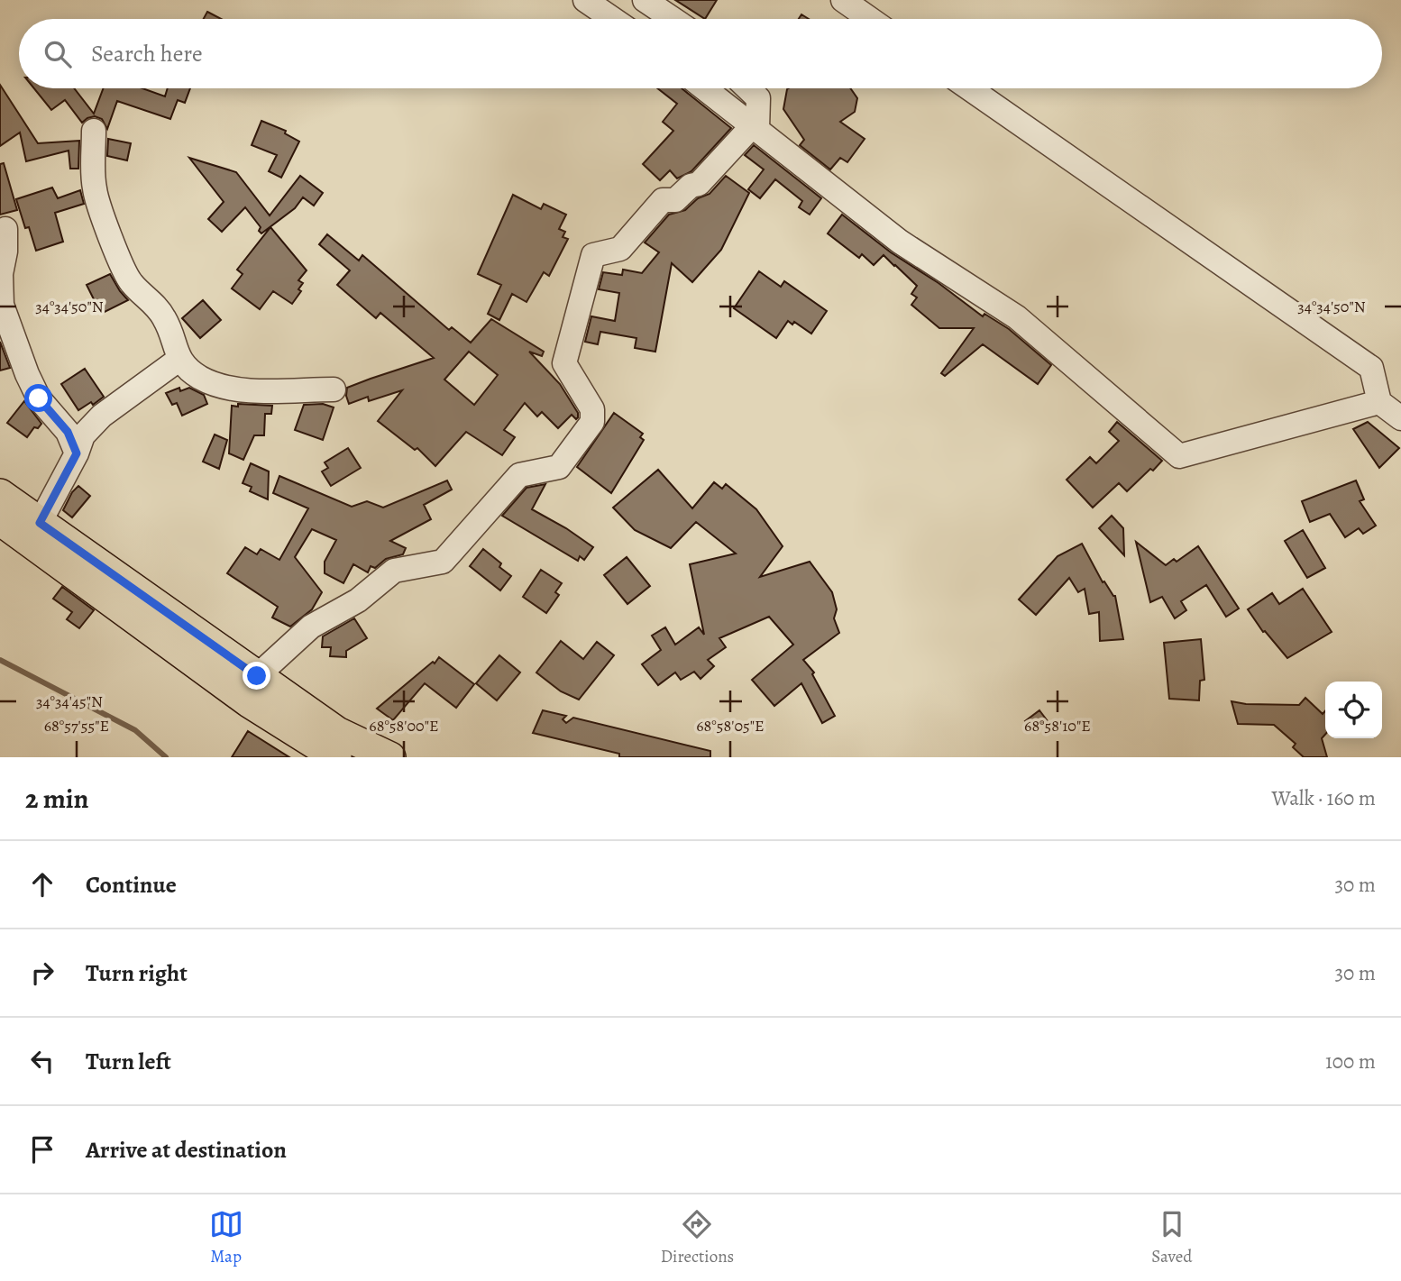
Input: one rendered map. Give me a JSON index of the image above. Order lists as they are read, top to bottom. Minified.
{"page":{"search":"Search here","heading":["2 min","Walk · 160 m"],"list":[["Continue","30 m"],["Turn right","30 m"],["Turn left","100 m"],"Arrive at destination"],"nav":["Map","Directions","Saved"]},"coordinates":["34°34'50\"N","34°34'45\"N","68°57'55\"E","68°58'00\"E","68°58'05\"E","68°58'10\"E"]}
